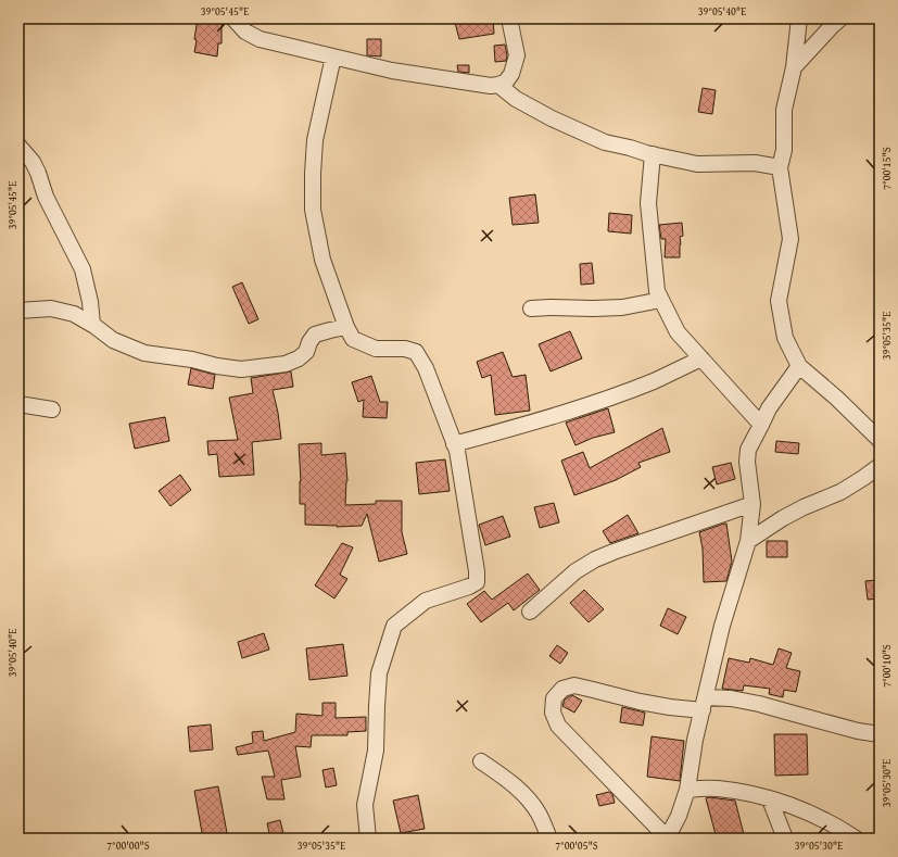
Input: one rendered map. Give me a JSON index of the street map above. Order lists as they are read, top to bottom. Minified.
{"coordinates":["39°05'45\"E","39°05'40\"E","7°00'15\"S","39°05'35\"E","7°00'10\"S","39°05'30\"E","7°00'00\"S","7°00'05\"S"]}
